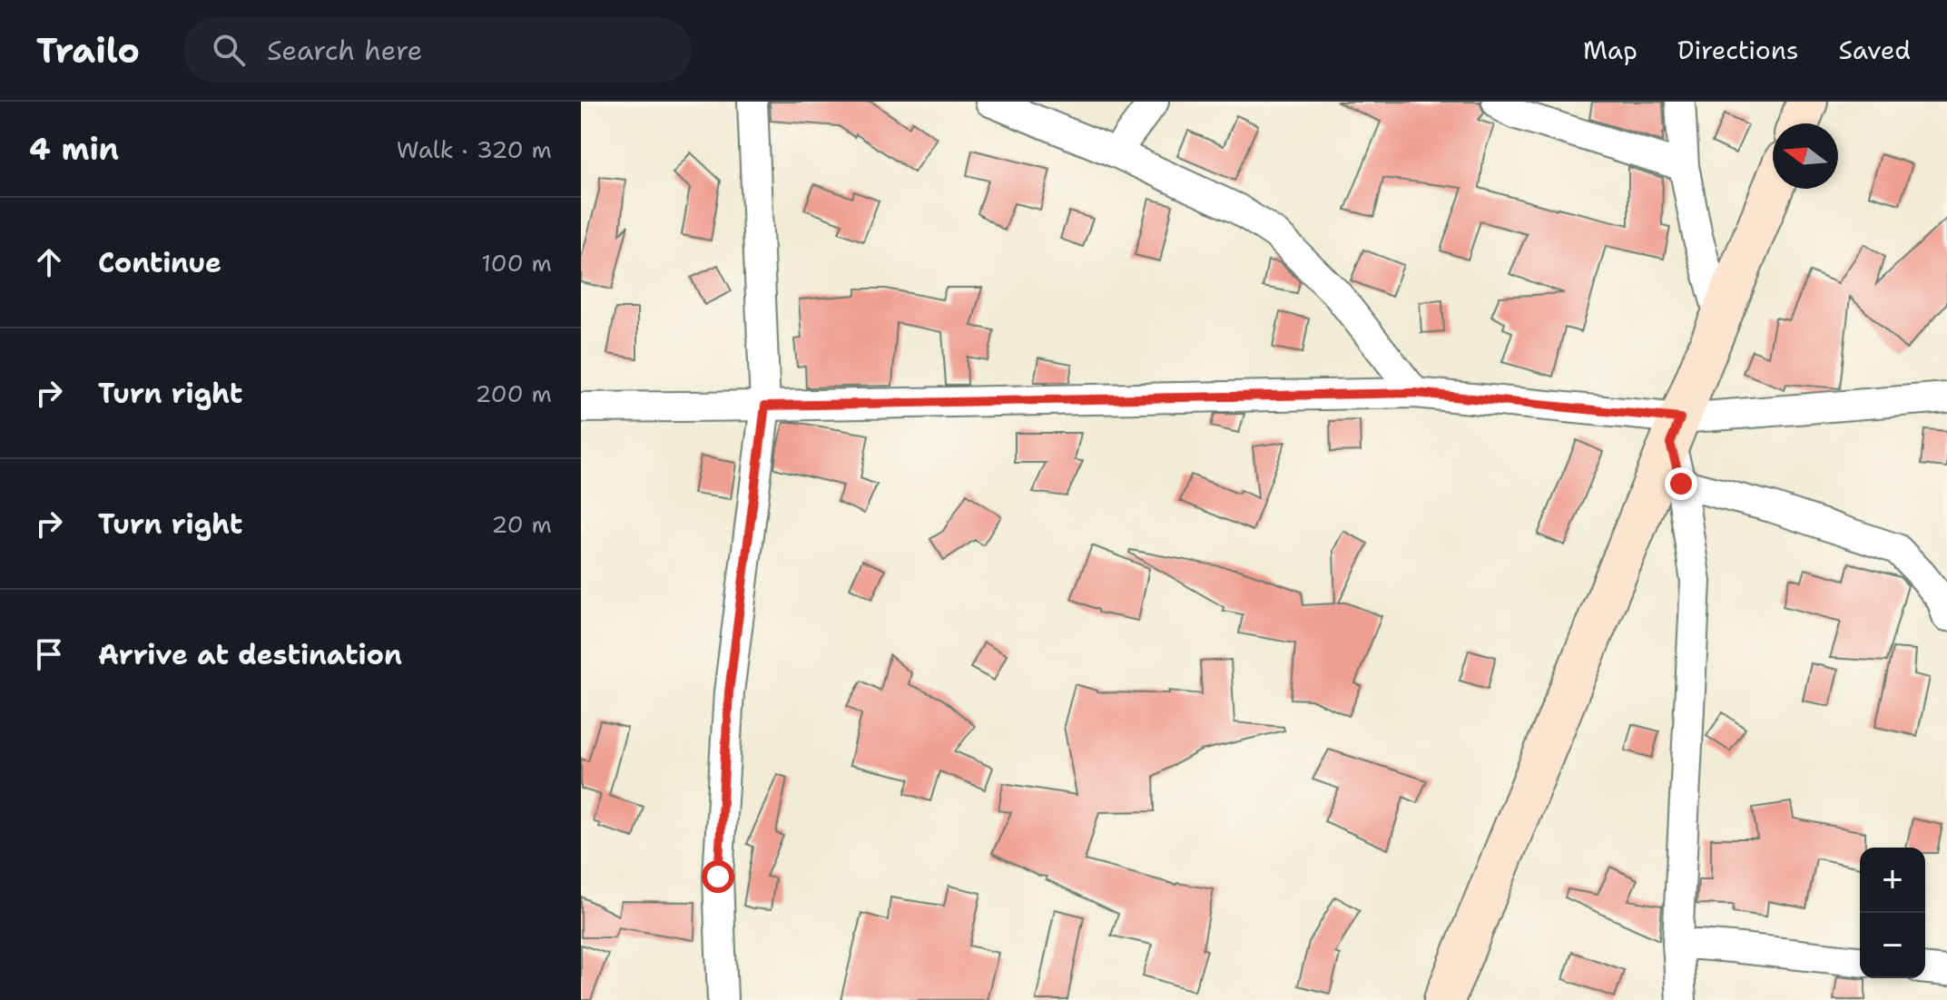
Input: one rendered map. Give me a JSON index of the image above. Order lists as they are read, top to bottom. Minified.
{"north":"left","page":{"header":"Trailo","search":"Search here","nav":["Map","Directions","Saved"],"heading":["4 min","Walk · 320 m"],"list":[["Continue","100 m"],["Turn right","200 m"],["Turn right","20 m"],"Arrive at destination"],"map_buttons":["+","−"]}}
